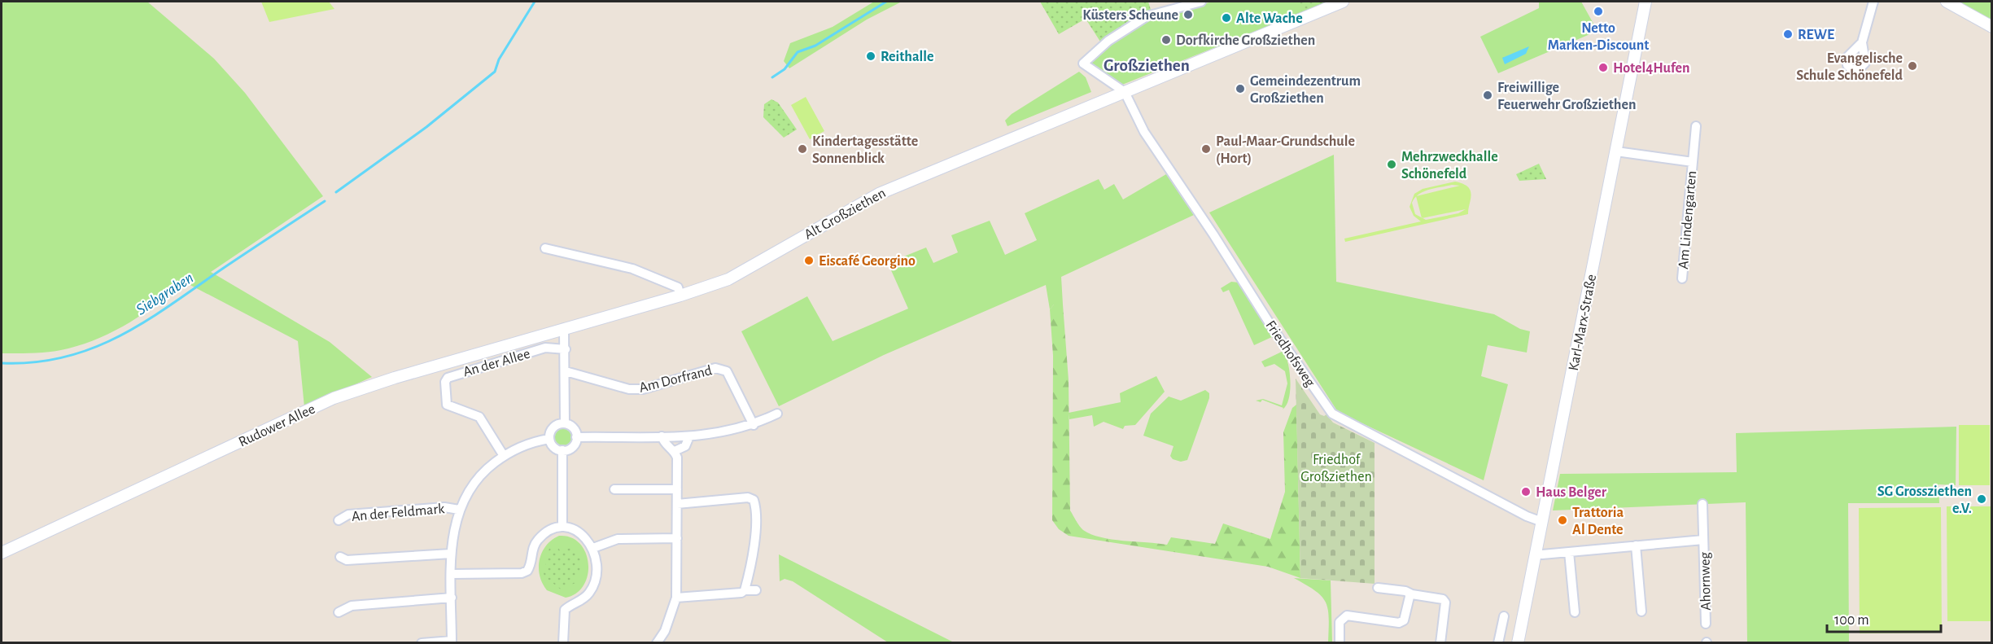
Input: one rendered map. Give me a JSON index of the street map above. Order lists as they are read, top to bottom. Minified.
{"streets":{"street":["Alt Großziethen","Am Lindengarten","Karl-Marx-Straße","Friedhofsweg","An der Allee","Am Dorfrand","Rudower Allee","An der Feldmark","Ahornweg"]},"crossings":[["Alt Großziethen","Friedhofsweg"],["Alt Großziethen","Rudower Allee"],["Am Lindengarten","Karl-Marx-Straße"],["Karl-Marx-Straße","Friedhofsweg"],["Karl-Marx-Straße","Ahornweg"],["An der Allee","An der Feldmark"]],"districts":["Großziethen"],"water":["Siebgraben"],"parks":["Friedhof Großziethen"],"places":["Netto Marken-Discount","Küsters Scheune","Alte Wache","REWE","Dorfkirche Großziethen","Reithalle","Evangelische Schule Schönefeld","Hotel4Hufen","Gemeindezentrum Großziethen","Freiwillige Feuerwehr Großziethen","Kindertagesstätte Sonnenblick","Paul-Maar-Grundschule (Hort)","Mehrzweckhalle Schönefeld","Eiscafé Georgino","Haus Belger","SG Grossziethen e.V.","Trattoria Al Dente"],"scale_bar":"100 m"}
